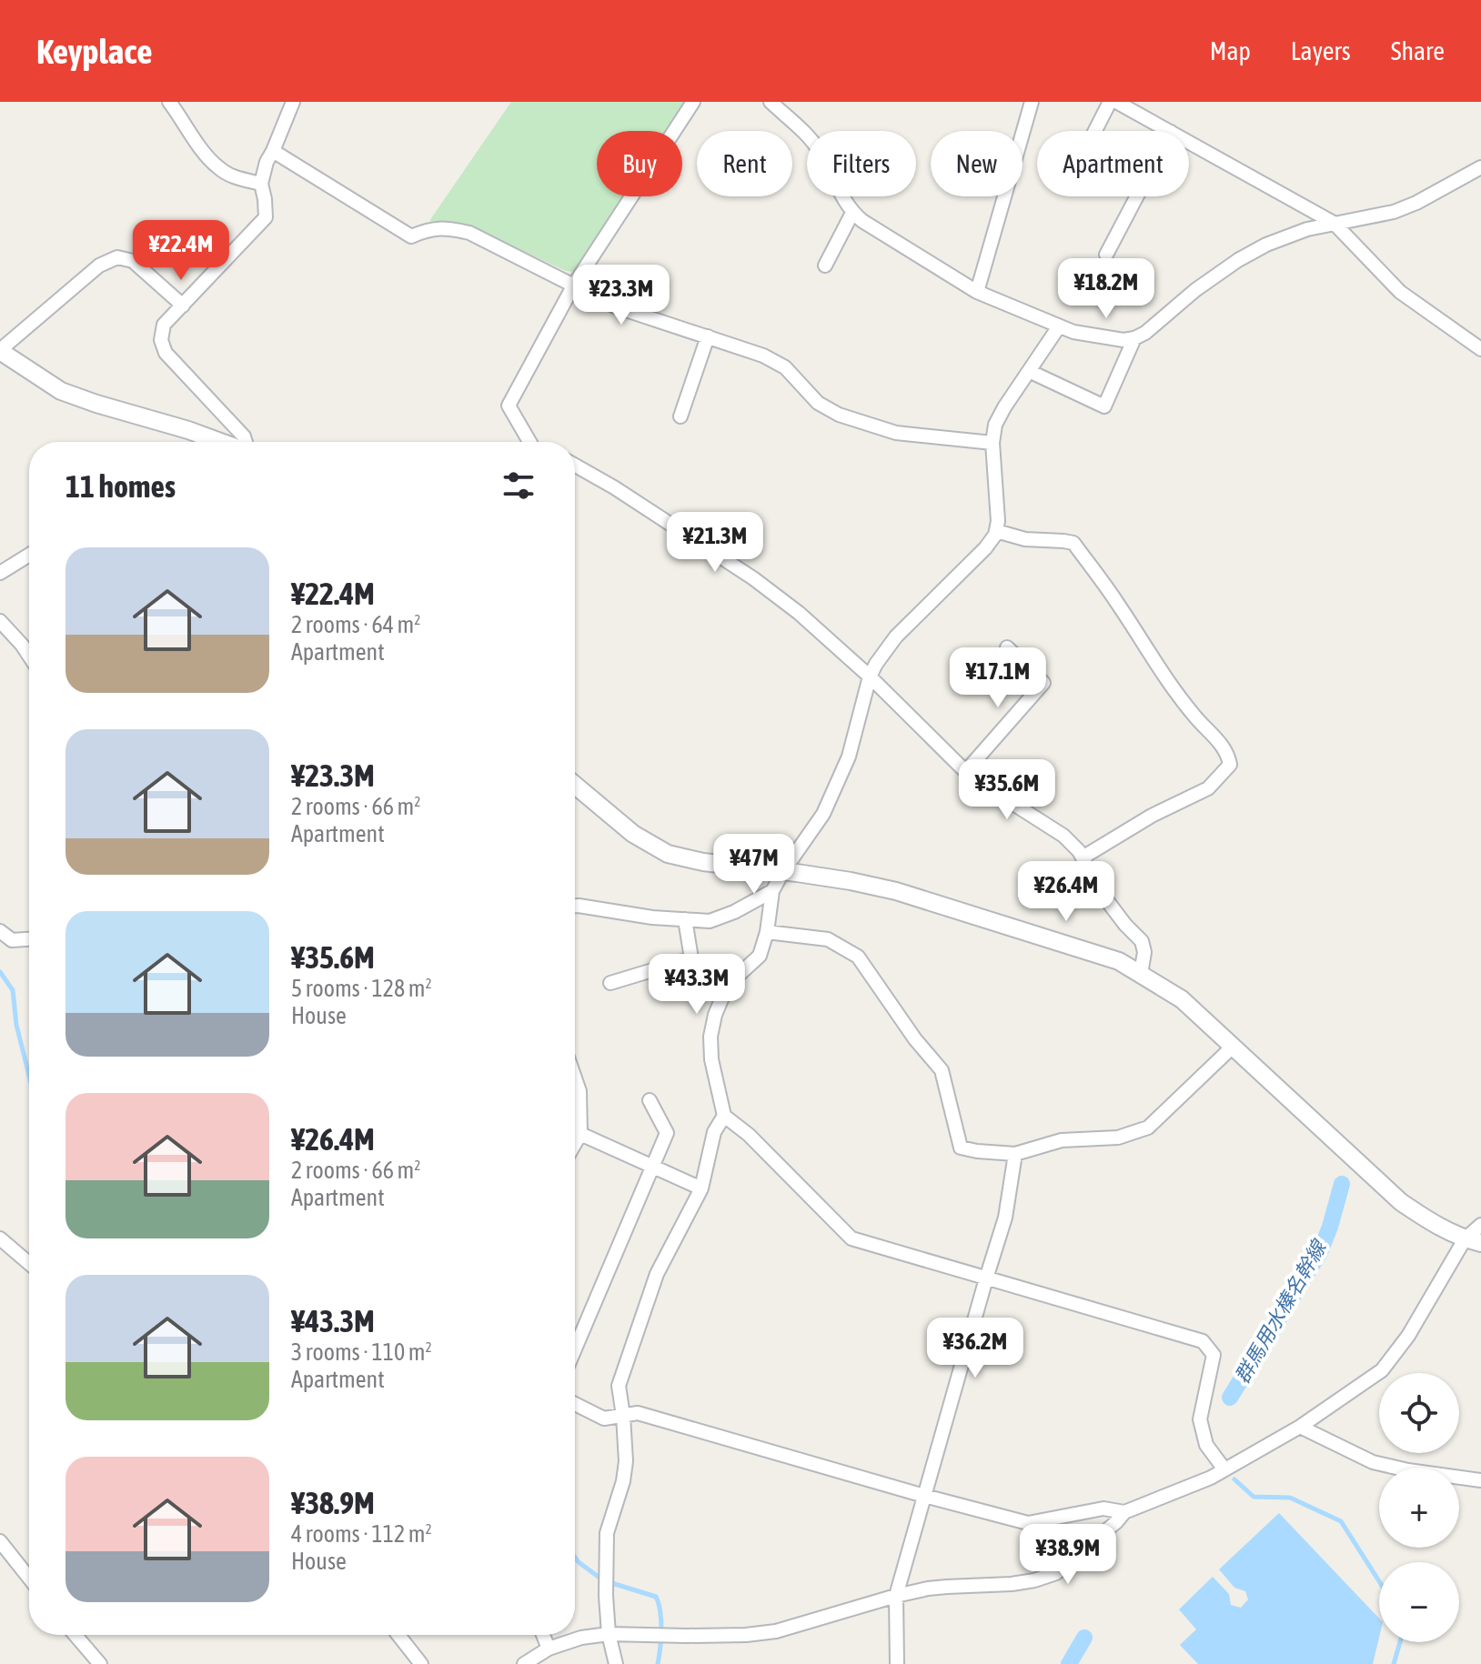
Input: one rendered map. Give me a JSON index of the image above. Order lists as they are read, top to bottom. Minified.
{"water":["群馬用水榛名幹線"],"page":{"header":"Keyplace","nav":["Map","Layers","Share"],"chip":["Buy","Rent","Filters","New","Apartment"],"price":["¥22.4M","¥18.2M","¥23.3M","¥21.3M","¥17.1M","¥35.6M","¥47M","¥26.4M","¥43.3M","¥36.2M","¥38.9M"],"heading":"11 homes","list":[{"name":"¥22.4M","note":"2 rooms · 64 m² · Apartment"},{"name":"¥23.3M","note":"2 rooms · 66 m² · Apartment"},{"name":"¥35.6M","note":"5 rooms · 128 m² · House"},{"name":"¥26.4M","note":"2 rooms · 66 m² · Apartment"},{"name":"¥43.3M","note":"3 rooms · 110 m² · Apartment"},{"name":"¥38.9M","note":"4 rooms · 112 m² · House"}],"map_buttons":["+","−"]}}
